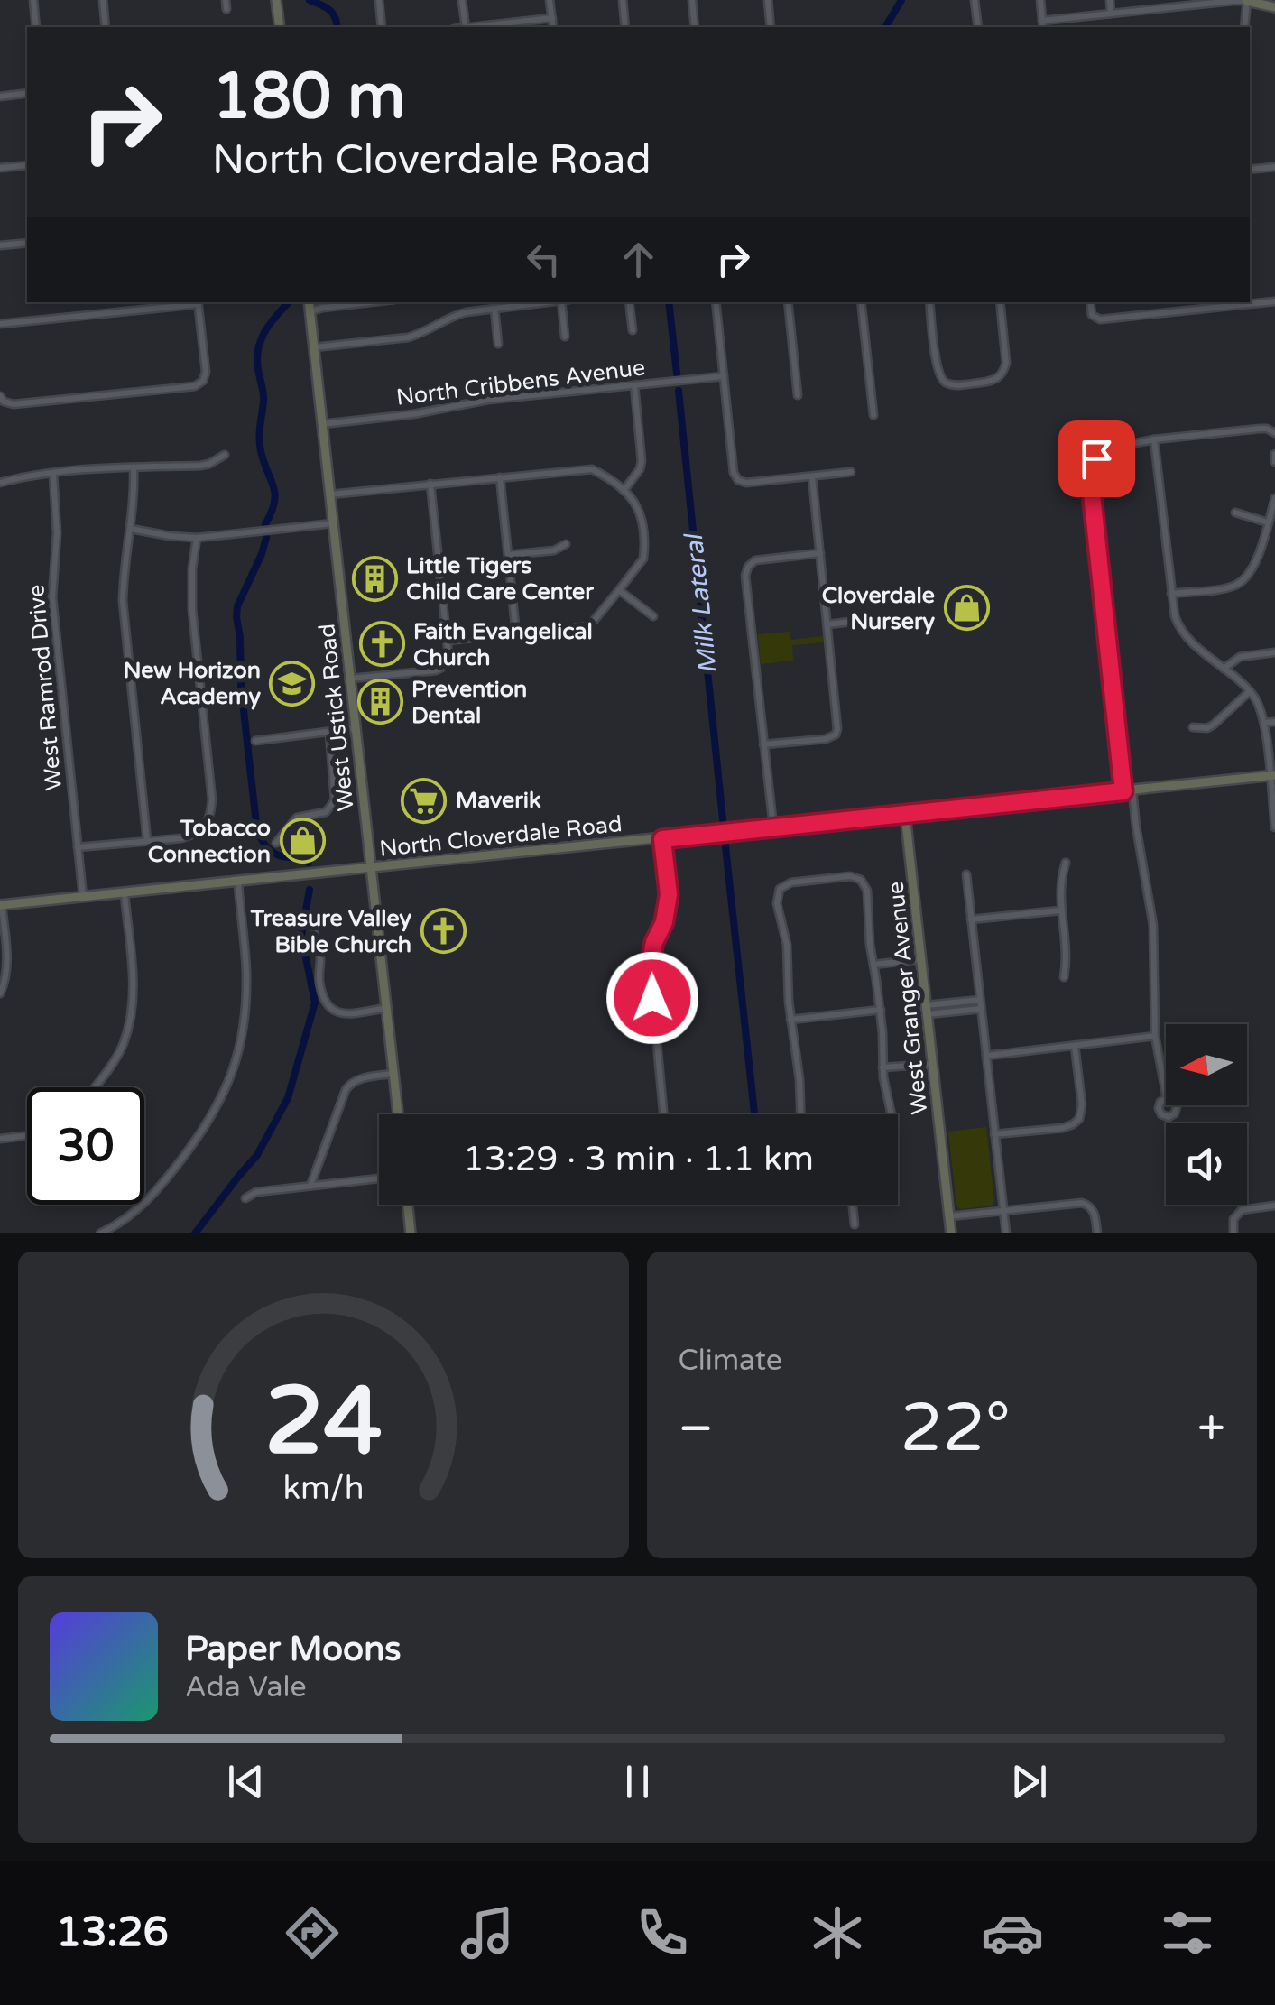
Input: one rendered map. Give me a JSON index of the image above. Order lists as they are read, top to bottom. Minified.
{"streets":{"main road":["West Ustick Road","North Cloverdale Road","West Granger Avenue"],"street":["North Cribbens Avenue","West Ramrod Drive"]},"crossings":[["North Cribbens Avenue","West Ustick Road"],["West Ramrod Drive","North Cloverdale Road"],["West Ustick Road","North Cloverdale Road"],["North Cloverdale Road","West Granger Avenue"]],"water":["Milk Lateral"],"places":{"building":["Little Tigers Child Care Center","Prevention Dental"],"shop":["Cloverdale Nursery","Tobacco Connection"],"church":["Faith Evangelical Church","Treasure Valley Bible Church"],"school or university":["New Horizon Academy"],"supermarket":["Maverik"]},"north":"left","page":{"turn":["180 m","North Cloverdale Road"],"limit":"30","trip":"13:29 · 3 min · 1.1 km","tile":"Climate","heat":["−","22°","+"],"song":["Paper Moons","Ada Vale"],"tabs":"13:26","gauge":["24","km/h"]}}
